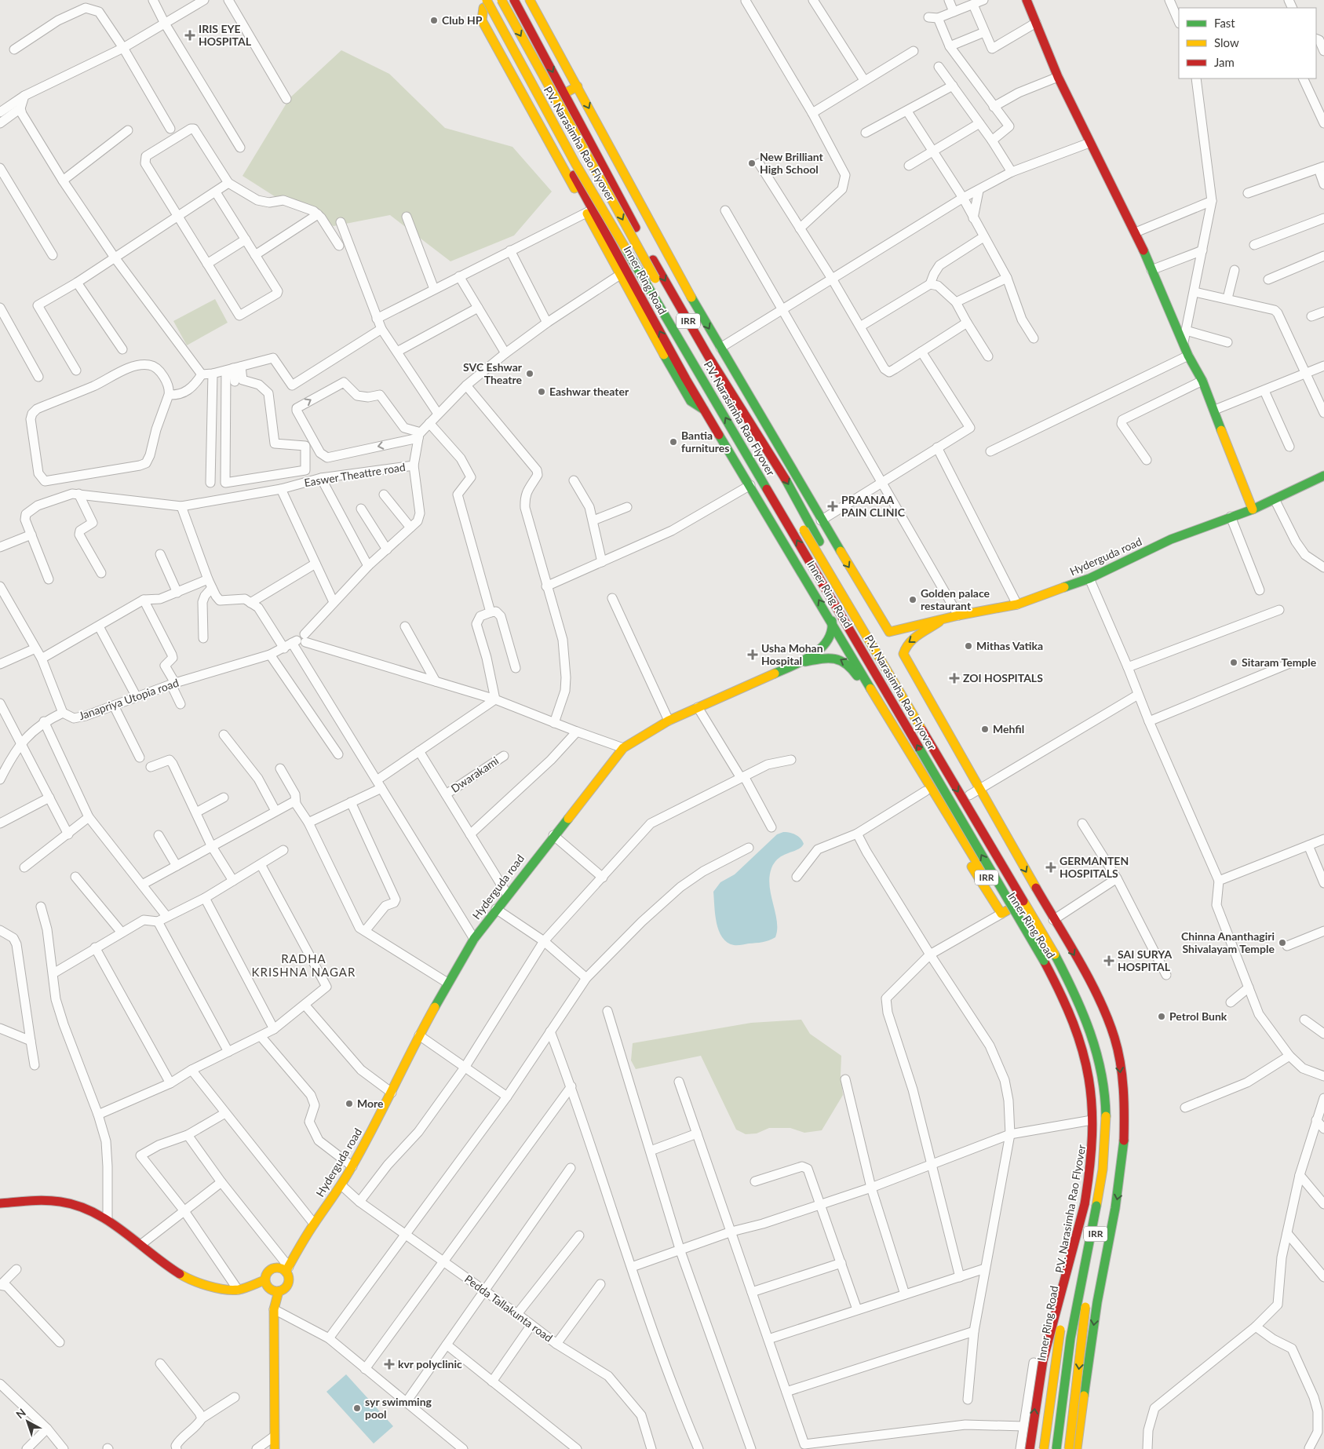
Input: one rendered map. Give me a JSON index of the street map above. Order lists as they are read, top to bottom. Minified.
{"streets":{"main road":["P.V. Narasimha Rao Flyover","Inner Ring Road","IRR","Hyderguda road"],"street":["Easwer Theattre road","Janapriya Utopia road","Dwarakami","Pedda Tallakunta road"]},"crossings":[["P.V. Narasimha Rao Flyover","Inner Ring Road"],["Inner Ring Road","Hyderguda road"],["Hyderguda road","Pedda Tallakunta road"]],"districts":["RADHA KRISHNA NAGAR"],"places":{"other":["Club HP","New Brilliant High School","SVC Eshwar Theatre","Eashwar theater","Bantia furnitures","Golden palace restaurant","Mithas Vatika","Sitaram Temple","Mehfil","Chinna Ananthagiri Shivalayam Temple","Petrol Bunk","More","syr swimming pool"],"health":["IRIS EYE HOSPITAL","PRAANAA PAIN CLINIC","Usha Mohan Hospital","ZOI HOSPITALS","GERMANTEN HOSPITALS","SAI SURYA HOSPITAL","kvr polyclinic"]},"legend":["Fast","Slow","Jam"],"north":"top left"}
